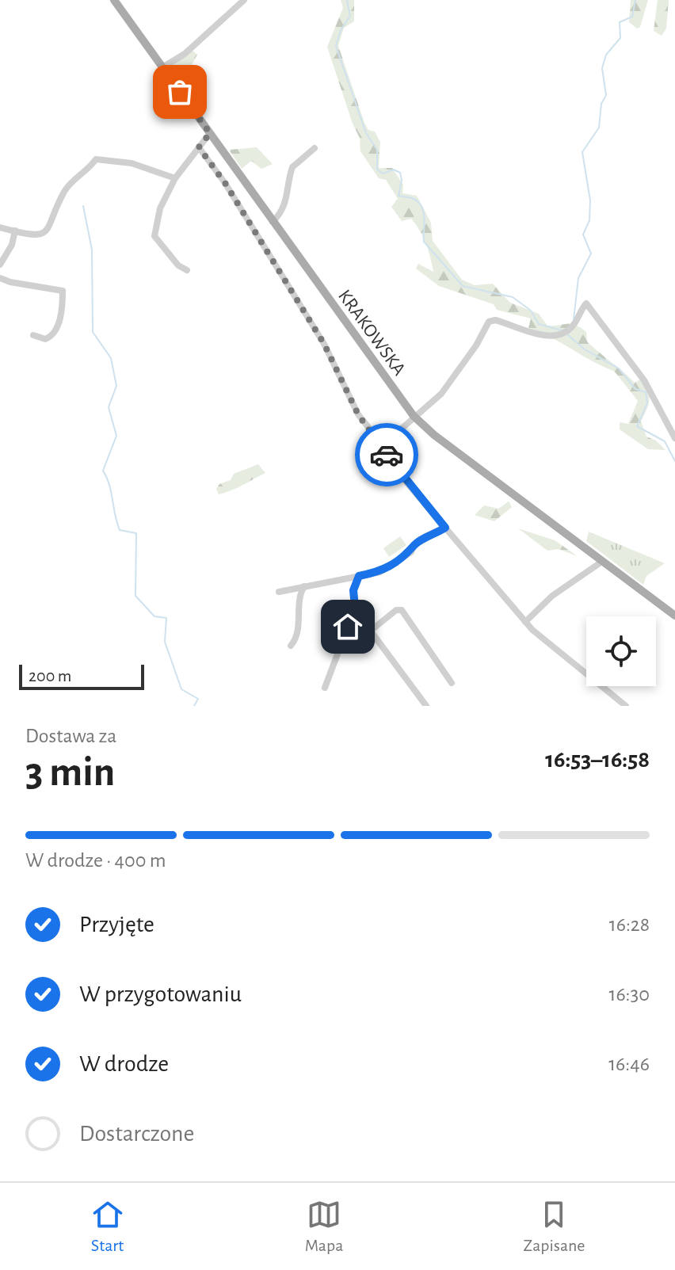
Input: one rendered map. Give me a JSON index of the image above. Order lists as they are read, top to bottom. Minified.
{"streets":{"main road":["KRAKOWSKA"]},"scale_bar":"200 m","page":{"scale":"200 m","heading":["3 min","Dostawa za","16:53–16:58"],"bar":"W drodze · 400 m","list":[["Przyjęte","16:28"],["W przygotowaniu","16:30"],["W drodze","16:46"],"Dostarczone"],"tabs":["Start","Mapa","Zapisane"]}}
